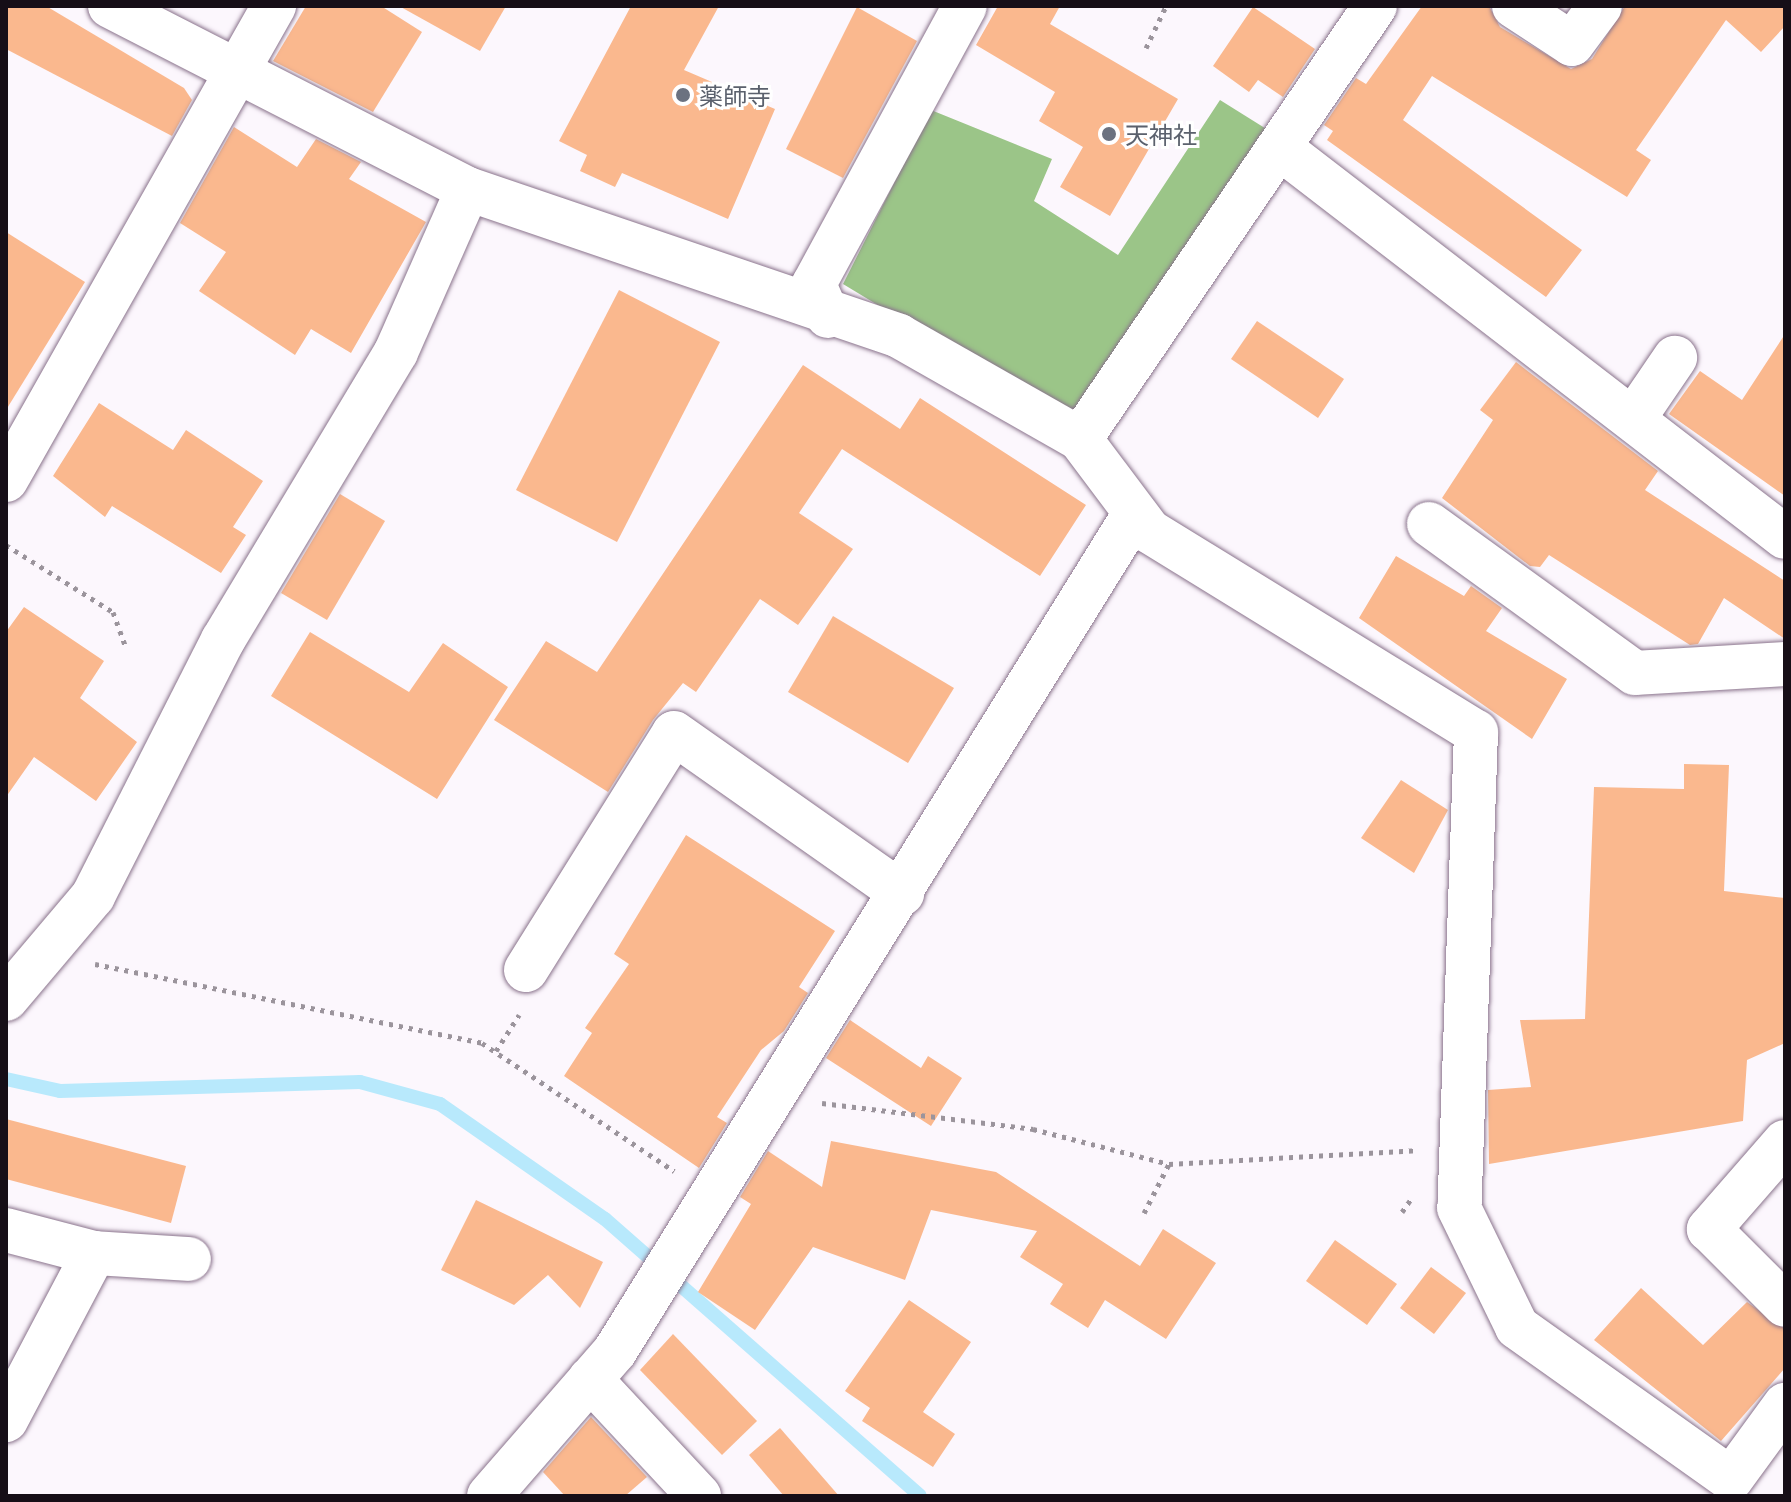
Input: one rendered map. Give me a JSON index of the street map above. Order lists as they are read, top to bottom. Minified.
{"places":["薬師寺","天神社"]}
